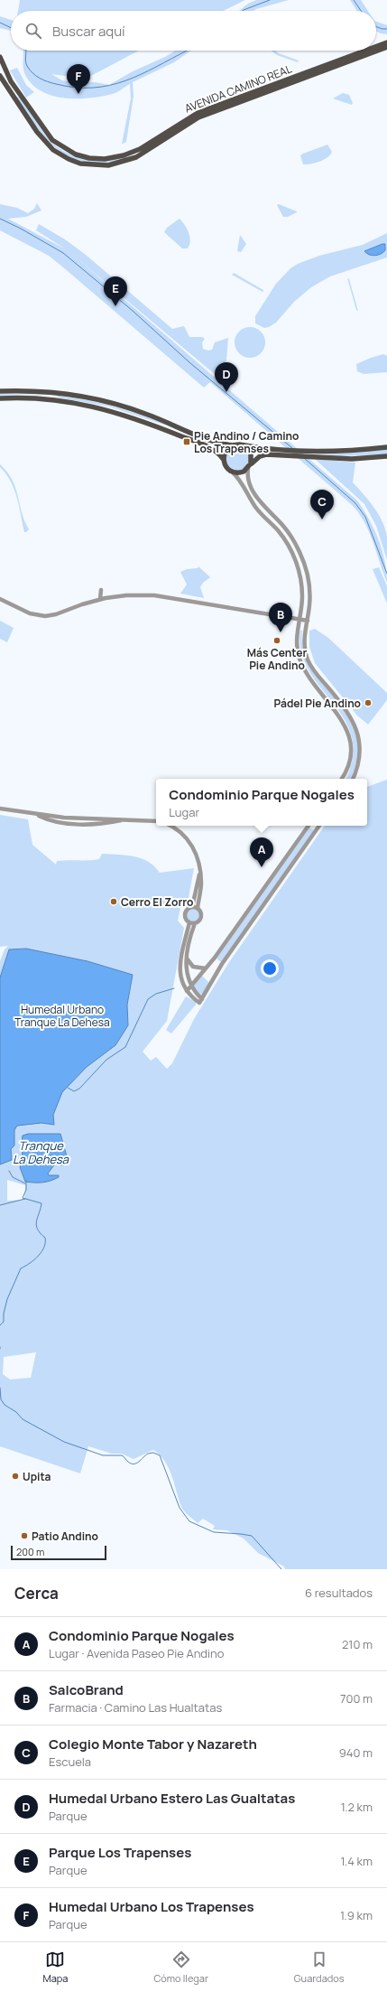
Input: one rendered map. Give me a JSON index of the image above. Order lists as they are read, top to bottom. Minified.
{"streets":{"main road":["AVENIDA CAMINO REAL"]},"water":["Tranque La Dehesa"],"parks":["Humedal Urbano Tranque La Dehesa"],"places":{"transit":["Pie Andino / Camino Los Trapenses"],"other":["Más Center Pie Andino","Pádel Pie Andino","Cerro El Zorro","Upita","Patio Andino"]},"scale_bar":"200 m","page":{"search":"Buscar aquí","pins":["F","E","D","C","B","A"],"popup":["Condominio Parque Nogales","Lugar"],"scale":"200 m","heading":["Cerca","6 resultados"],"list":[{"mark":"A","name":"Condominio Parque Nogales","note":"Lugar · Avenida Paseo Pie Andino","value":"210 m"},{"mark":"B","name":"SalcoBrand","note":"Farmacia · Camino Las Hualtatas","value":"700 m"},{"mark":"C","name":"Colegio Monte Tabor y Nazareth","note":"Escuela","value":"940 m"},{"mark":"D","name":"Humedal Urbano Estero Las Gualtatas","note":"Parque","value":"1.2 km"},{"mark":"E","name":"Parque Los Trapenses","note":"Parque","value":"1.4 km"},{"mark":"F","name":"Humedal Urbano Los Trapenses","note":"Parque","value":"1.9 km"}],"nav":["Mapa","Cómo llegar","Guardados"]}}
